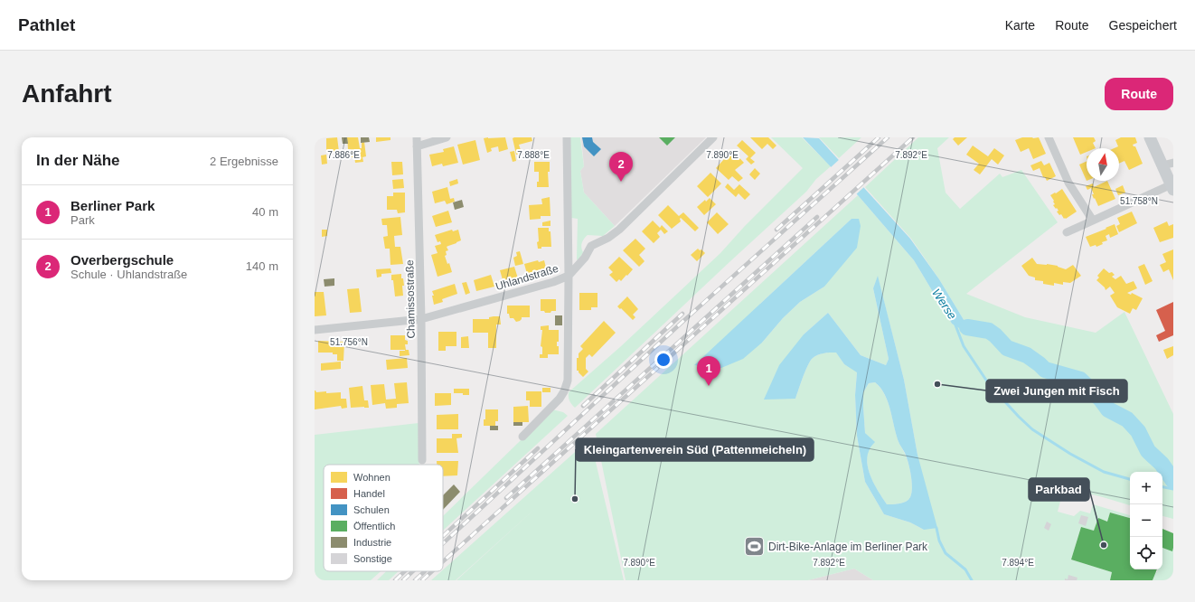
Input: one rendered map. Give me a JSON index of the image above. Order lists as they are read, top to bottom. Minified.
{"streets":{"street":["Uhlandstraße","Chamissostraße"]},"crossings":[["Uhlandstraße","Chamissostraße"]],"water":["Werse"],"places":{"other":["Zwei Jungen mit Fisch","Kleingartenverein Süd (Pattenmeicheln)","Parkbad"],"sports":["Dirt-Bike-Anlage im Berliner Park"]},"legend":["Wohnen","Handel","Schulen","Öffentlich","Industrie","Sonstige"],"north":"top","page":{"header":"Pathlet","nav":["Karte","Route","Gespeichert"],"buttons":"Route","title":"Anfahrt","heading":["In der Nähe","2 Ergebnisse"],"pins":["2","1"],"list":[{"mark":"1","name":"Berliner Park","note":"Park","value":"40 m"},{"mark":"2","name":"Overbergschule","note":"Schule · Uhlandstraße","value":"140 m"}],"map_buttons":["+","−"]},"coordinates":["7.886°E","7.888°E","7.890°E","7.892°E","51.758°N","51.756°N","7.894°E"]}
